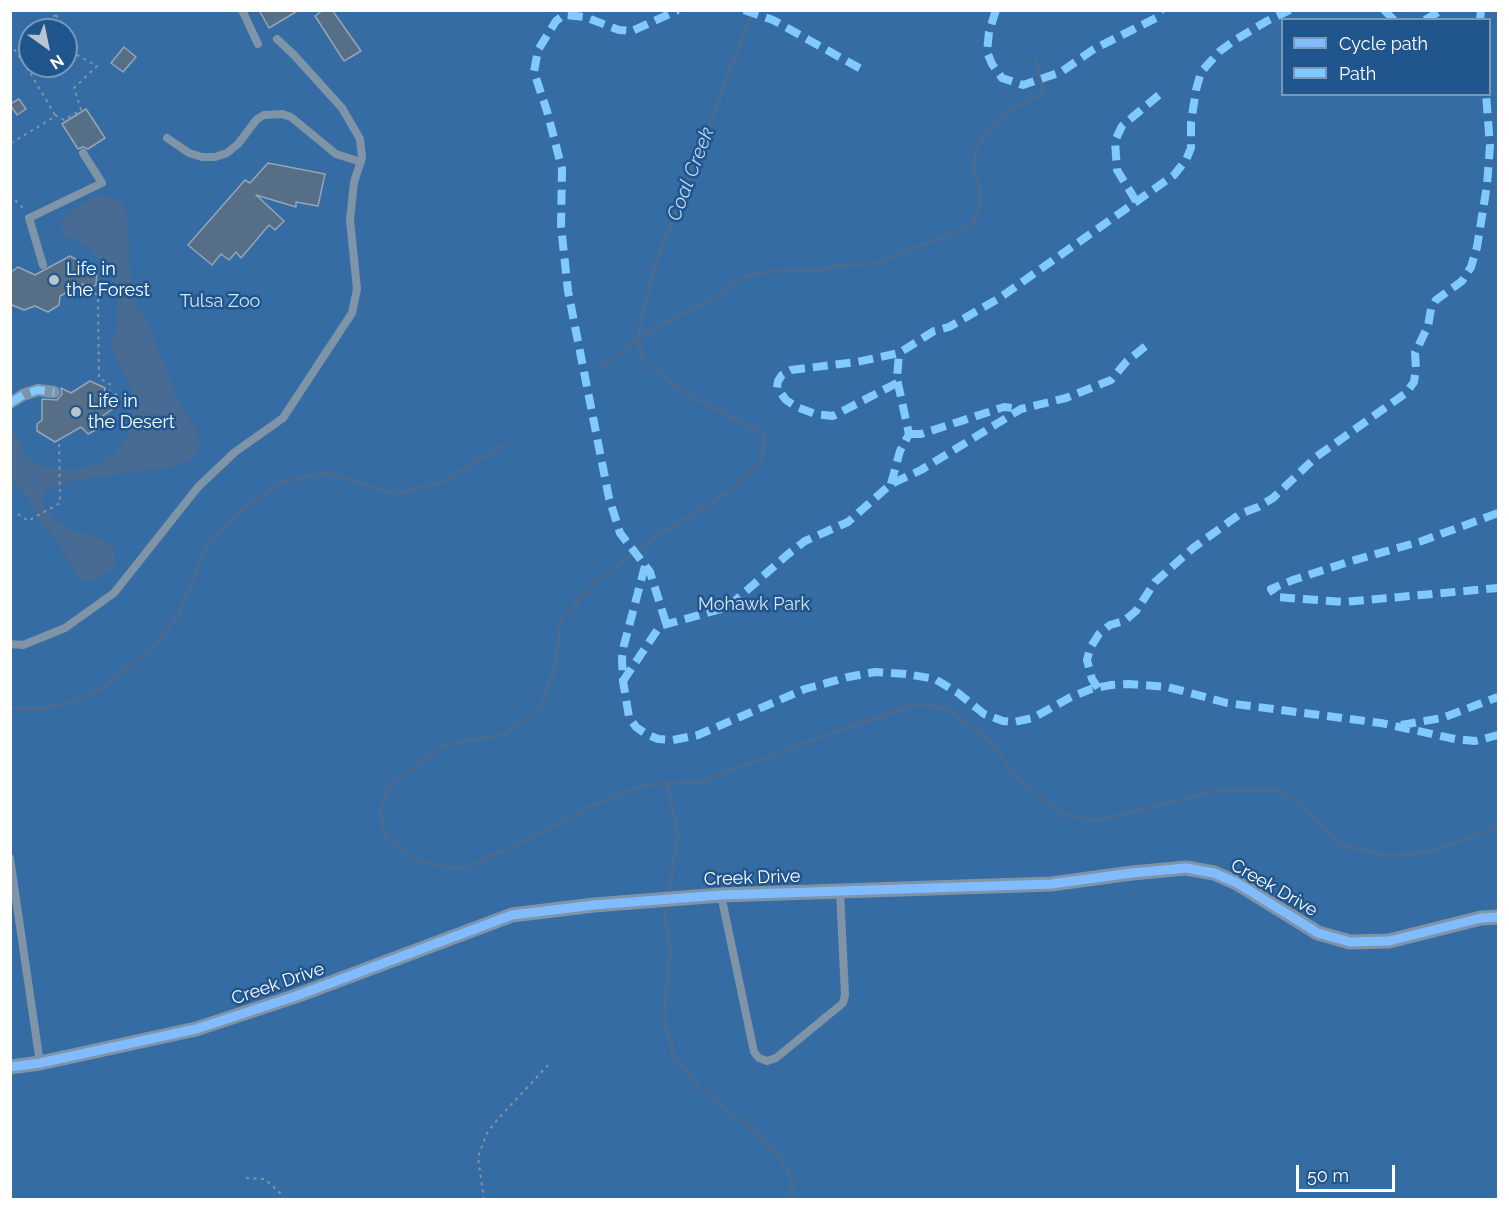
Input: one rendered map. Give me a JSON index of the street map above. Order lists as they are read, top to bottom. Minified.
{"streets":{"street":["Creek Drive"]},"water":["Coal Creek"],"parks":["Tulsa Zoo","Mohawk Park"],"places":["Life in the Forest","Life in the Desert"],"legend":["Cycle path","Path"],"scale_bar":"50 m","north":"bottom right"}
